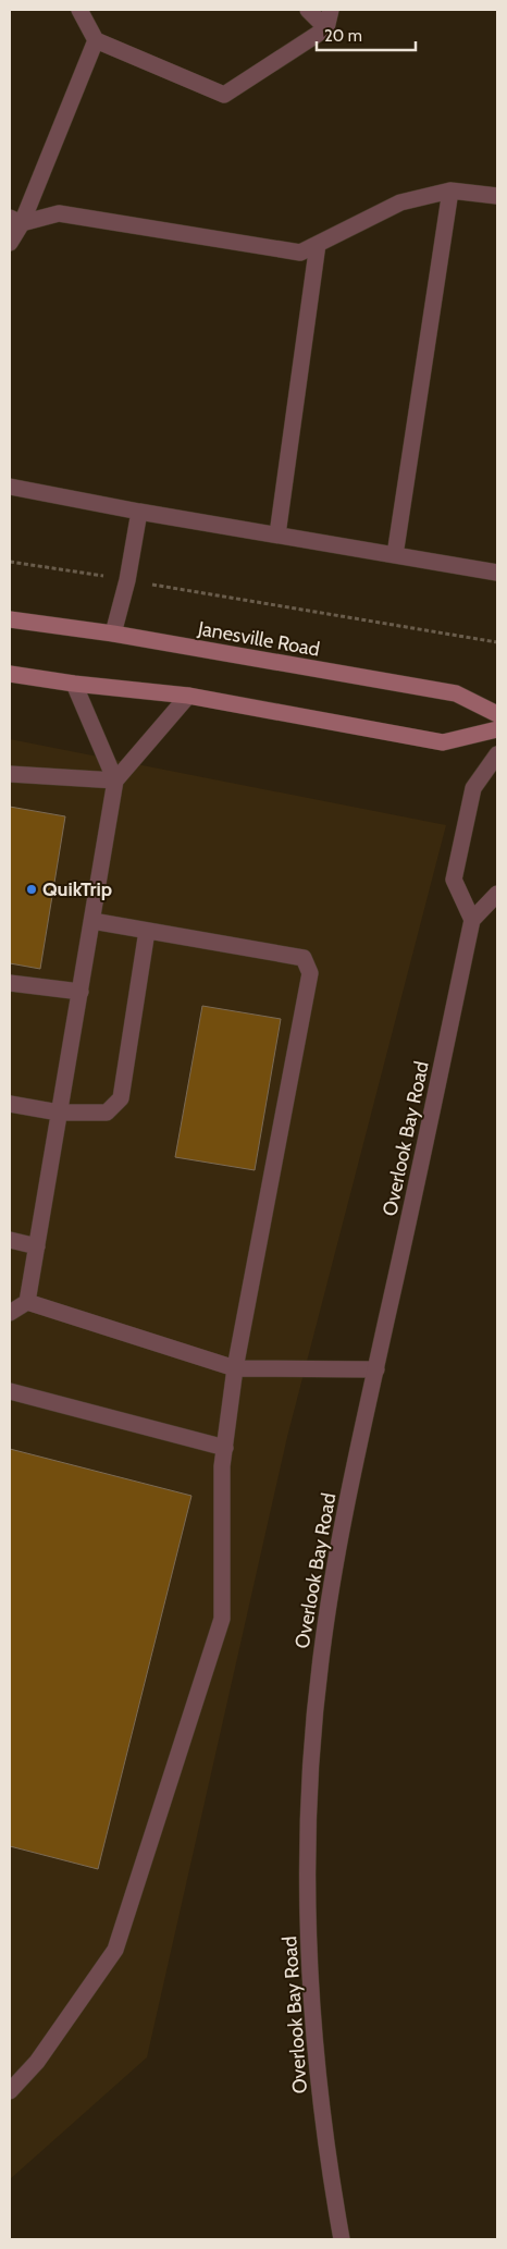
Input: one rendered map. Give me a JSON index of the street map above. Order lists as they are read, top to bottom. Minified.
{"streets":{"main road":["Janesville Road"],"street":["Overlook Bay Road"]},"places":["QuikTrip"],"scale_bar":"20 m"}
